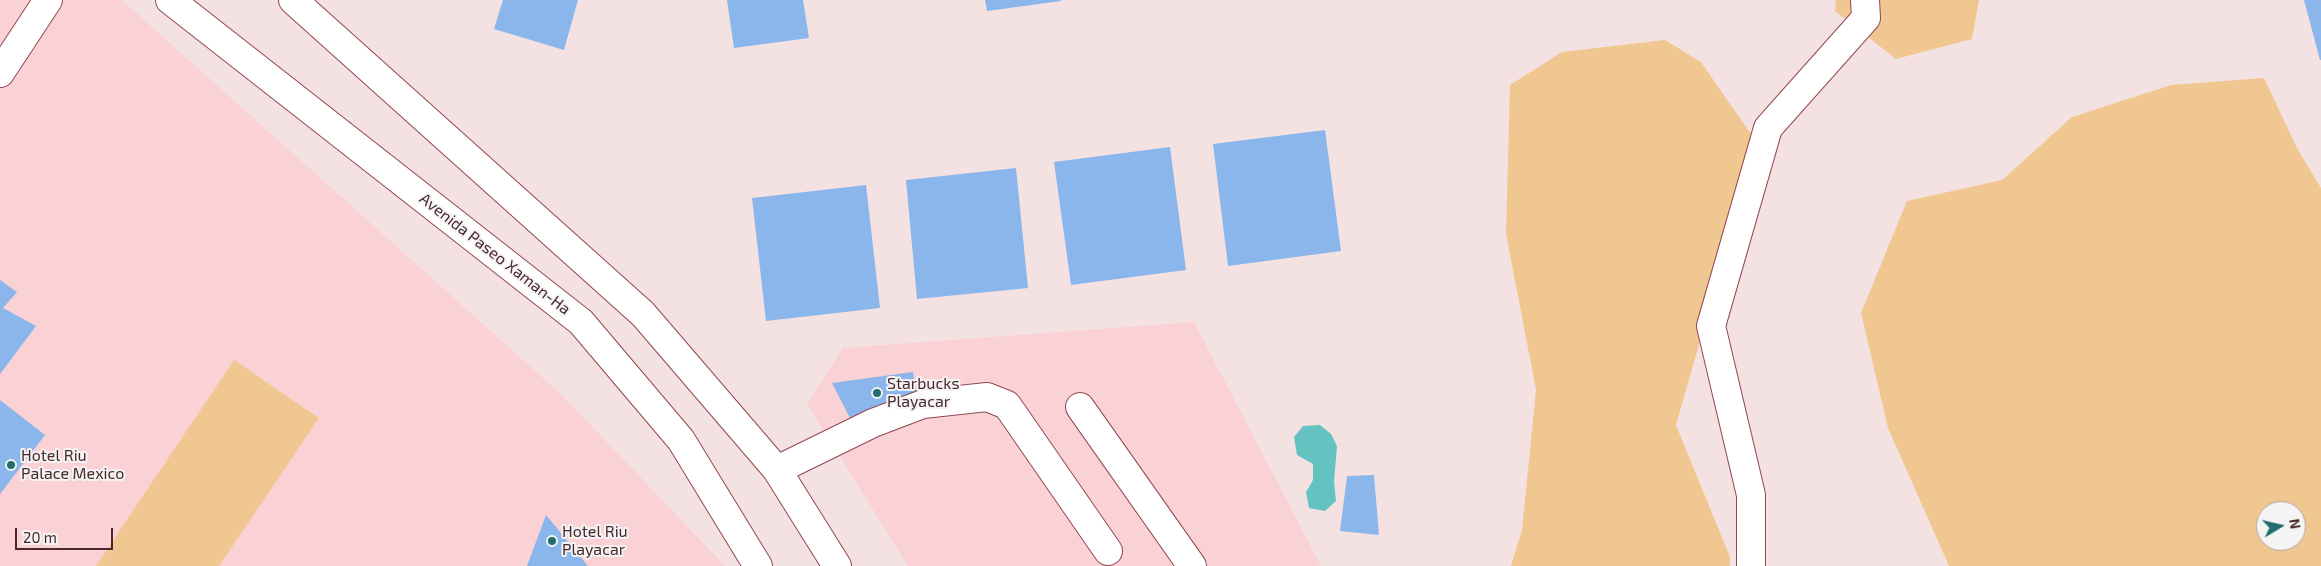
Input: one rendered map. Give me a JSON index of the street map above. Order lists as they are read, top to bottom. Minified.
{"streets":{"main road":["Avenida Paseo Xaman-Ha"]},"places":["Starbucks Playacar","Hotel Riu Palace Mexico","Hotel Riu Playacar"],"scale_bar":"20 m","north":"right"}
